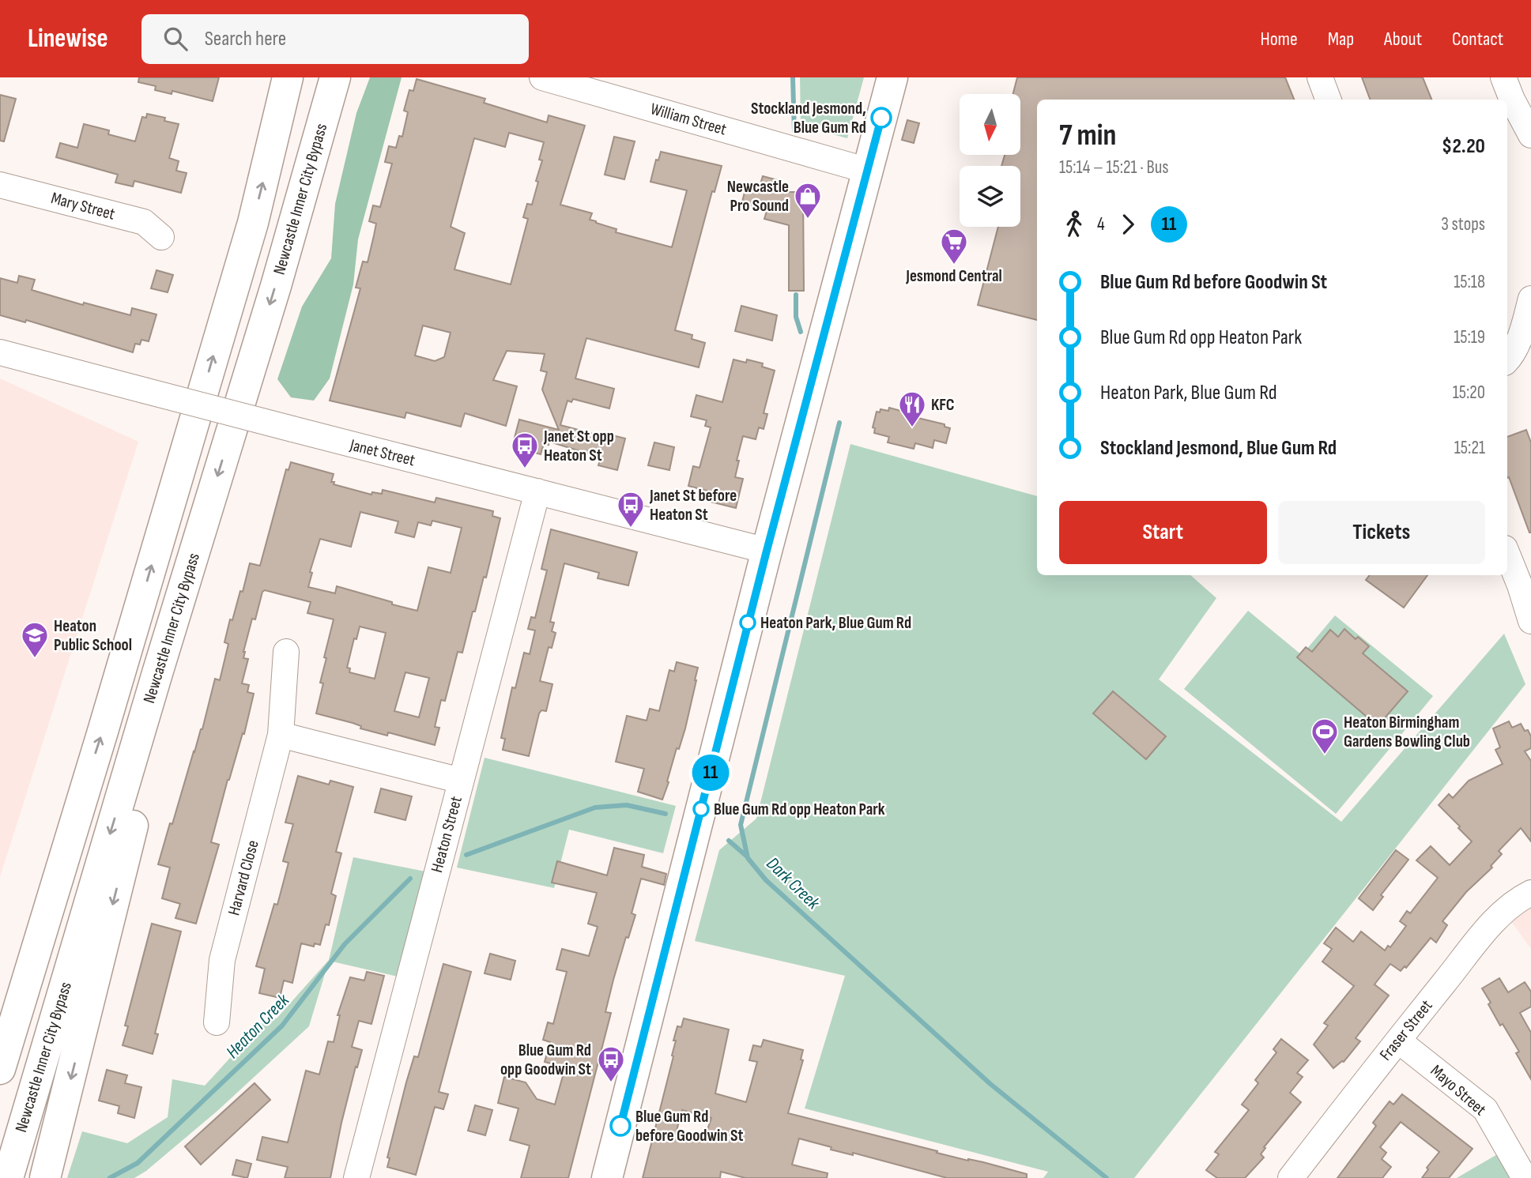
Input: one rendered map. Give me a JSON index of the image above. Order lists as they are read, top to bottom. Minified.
{"streets":{"main road":["Newcastle Inner City Bypass"],"street":["William Street","Mary Street","Janet Street","Heaton Street","Harvard Close","Fraser Street","Mayo Street"]},"crossings":[["Janet Street","Heaton Street"],["Fraser Street","Mayo Street"]],"water":["Dark Creek","Heaton Creek"],"places":{"other":["Stockland Jesmond, Blue Gum Rd","Heaton Park, Blue Gum Rd","Blue Gum Rd opp Heaton Park","Blue Gum Rd before Goodwin St"],"shop":["Newcastle Pro Sound"],"supermarket":["Jesmond Central"],"restaurant":["KFC"],"bus stop":["Janet St opp Heaton St","Janet St before Heaton St","Blue Gum Rd opp Goodwin St"],"school or university":["Heaton Public School"],"sports":["Heaton Birmingham Gardens Bowling Club"]},"lines":["bus line 11"],"north":"bottom","page":{"header":"Linewise","search":"Search here","nav":["Home","Map","About","Contact"],"on_map":"11","heading":["7 min","15:14 – 15:21 · Bus","$2.20"],"legs":["4","11","3 stops"],"list":[{"name":"Blue Gum Rd before Goodwin St","value":"15:18"},{"name":"Blue Gum Rd opp Heaton Park","value":"15:19"},{"name":"Heaton Park, Blue Gum Rd","value":"15:20"},{"name":"Stockland Jesmond, Blue Gum Rd","value":"15:21"}],"buttons":["Start","Tickets"]}}
